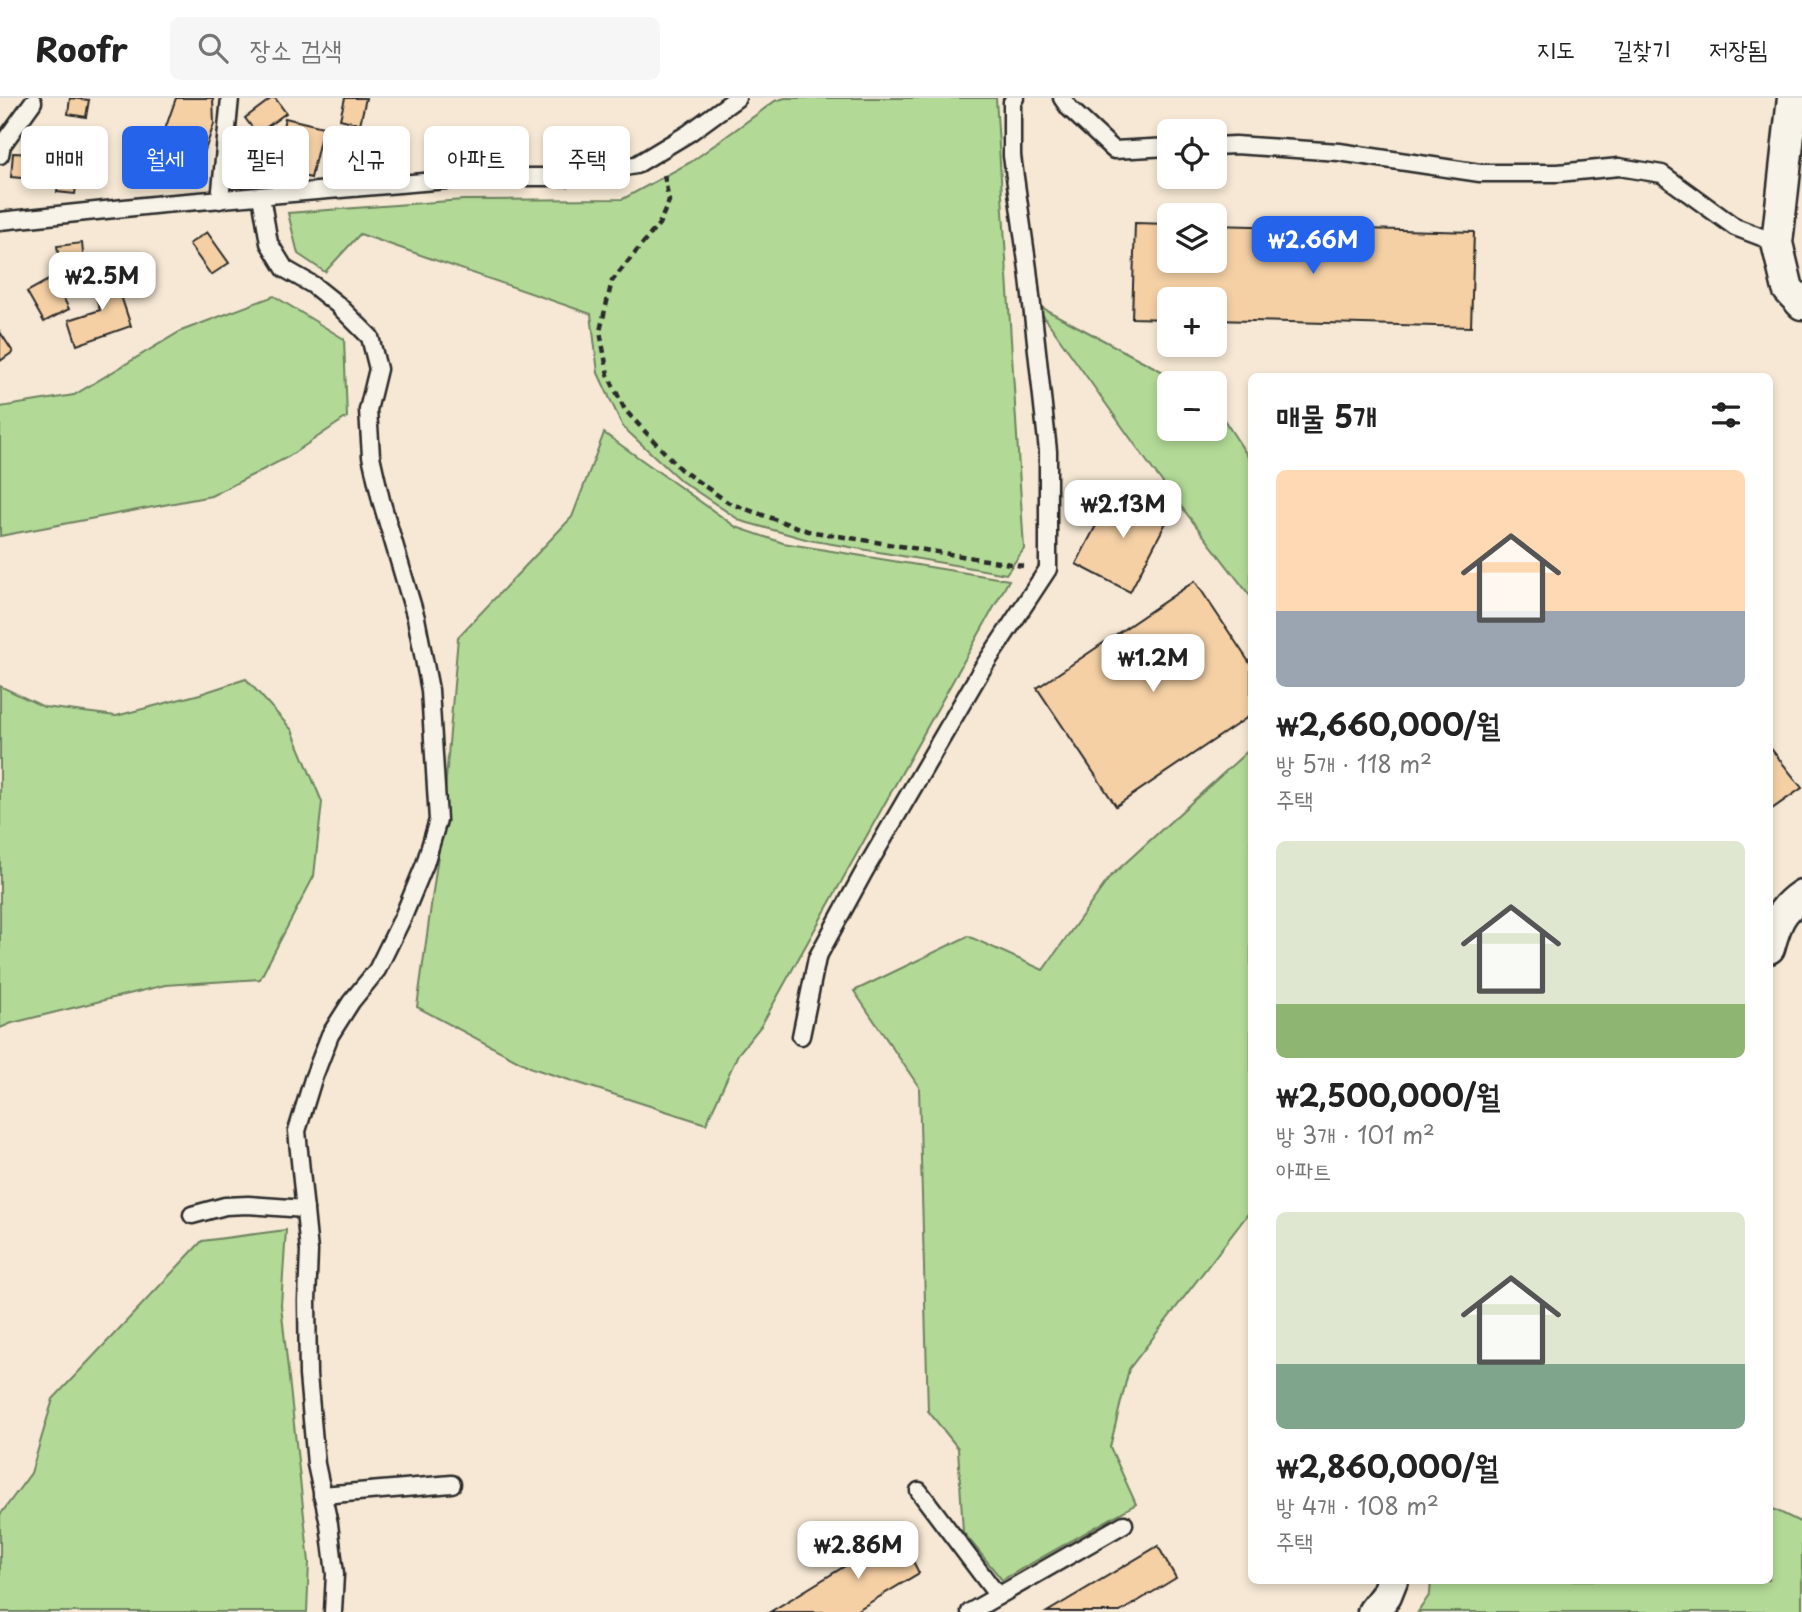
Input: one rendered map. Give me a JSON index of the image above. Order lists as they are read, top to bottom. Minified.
{"page":{"header":"Roofr","search":"장소 검색","nav":["지도","길찾기","저장됨"],"map_buttons":["+","−"],"chip":["매매","월세","필터","신규","아파트","주택"],"price":["₩2.66M","₩2.5M","₩2.13M","₩1.2M","₩2.86M"],"heading":"매물 5개","list":[{"name":"₩2,660,000/월","note":"방 5개 · 118 m² · 주택"},{"name":"₩2,500,000/월","note":"방 3개 · 101 m² · 아파트"},{"name":"₩2,860,000/월","note":"방 4개 · 108 m² · 주택"}]}}
